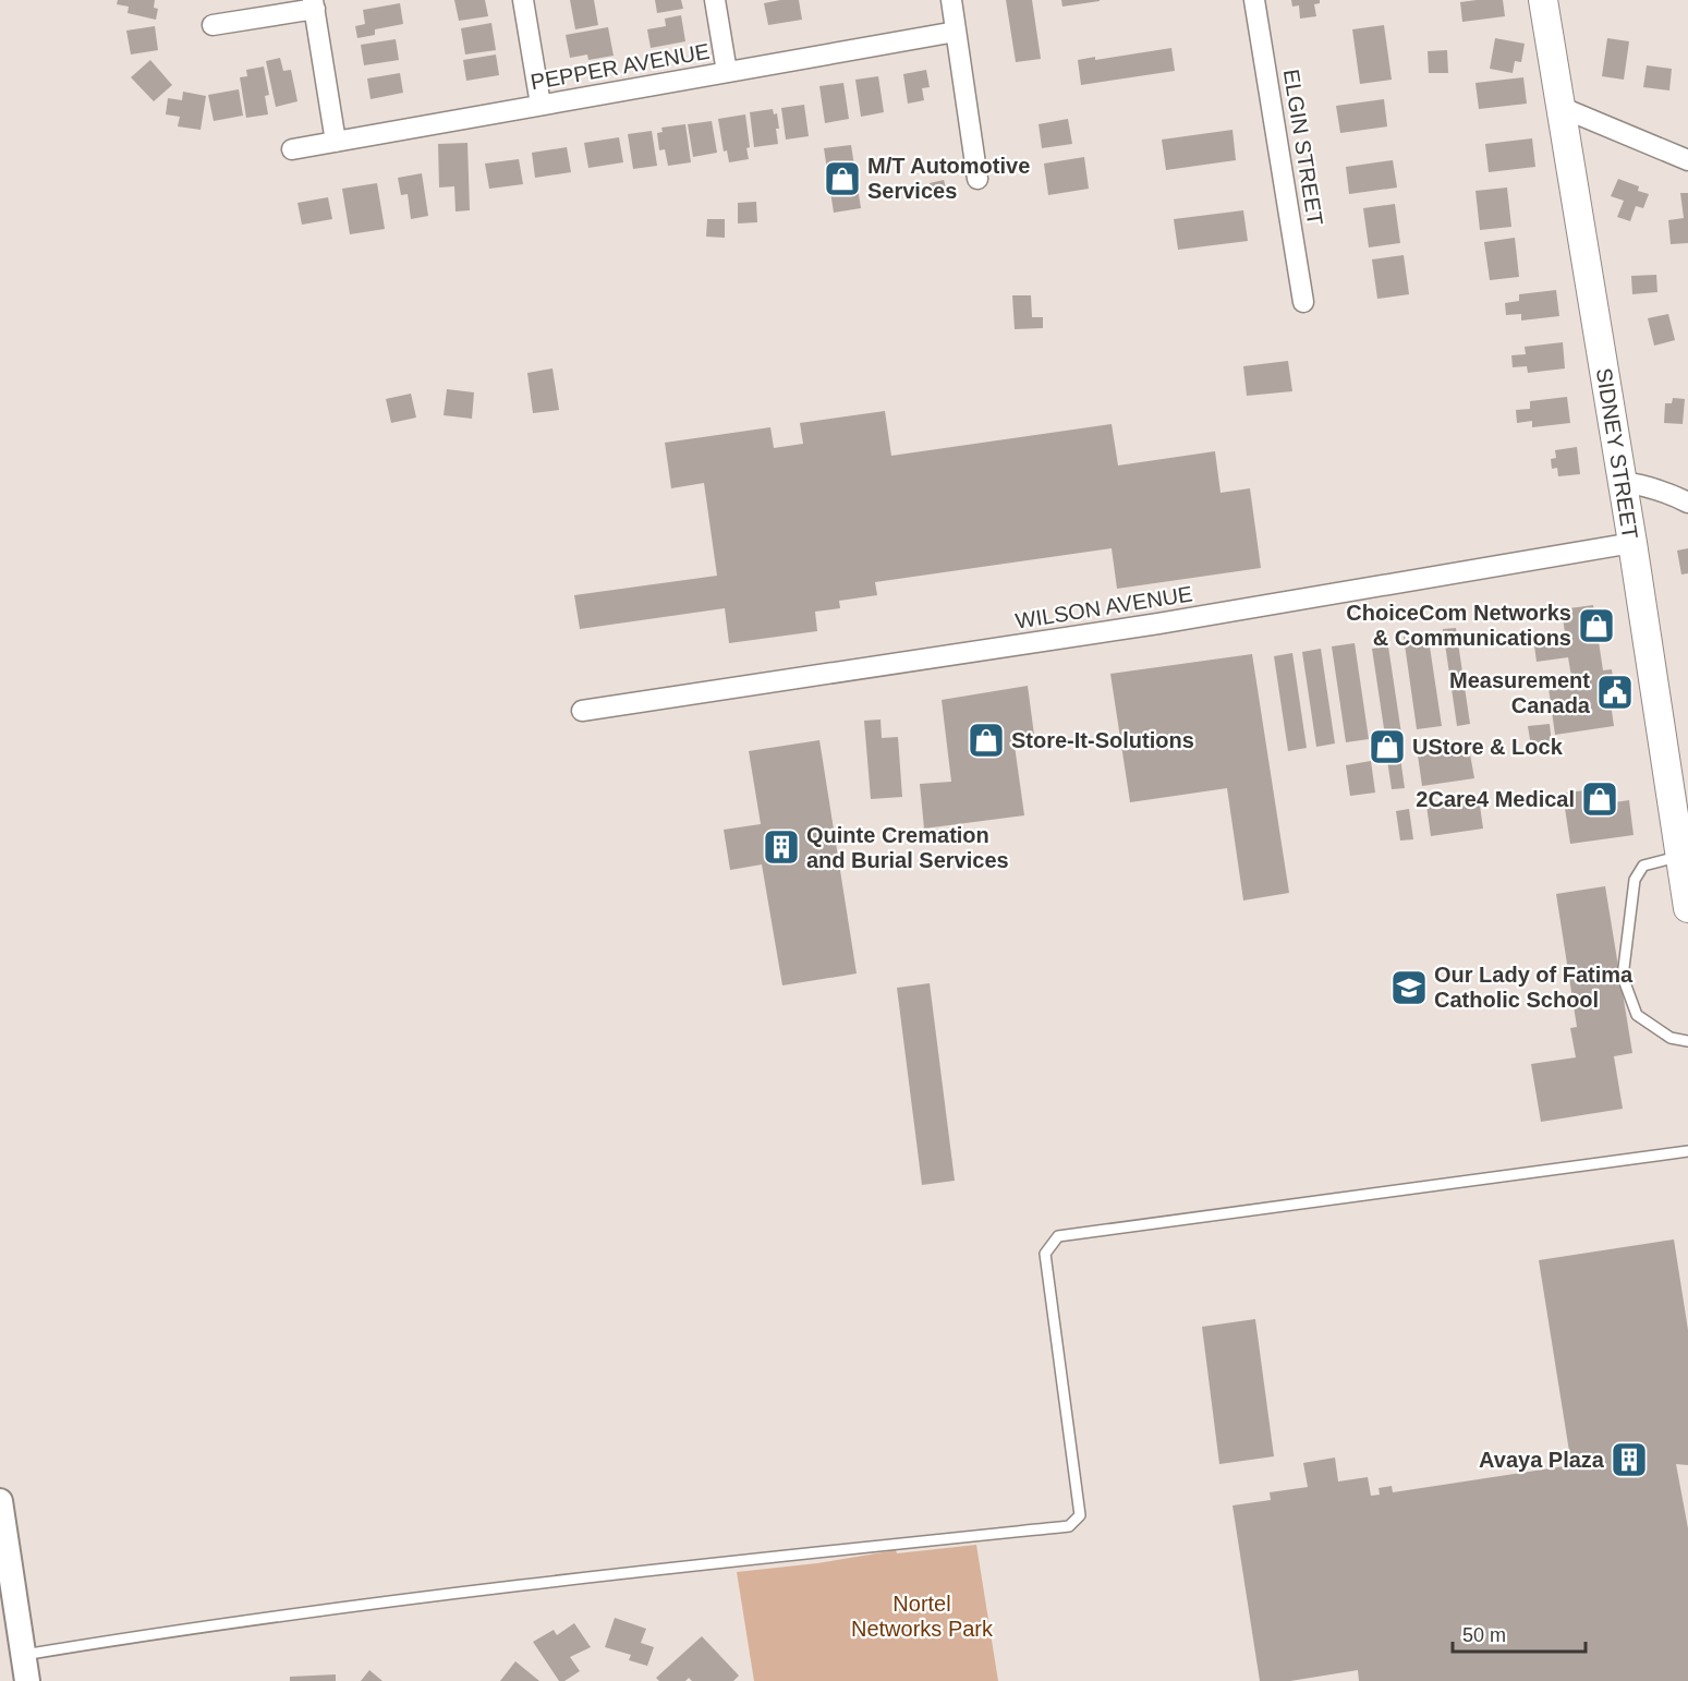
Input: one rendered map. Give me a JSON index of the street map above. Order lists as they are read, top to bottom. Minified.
{"streets":{"main road":["SIDNEY STREET"],"street":["PEPPER AVENUE","ELGIN STREET","WILSON AVENUE"]},"crossings":[["SIDNEY STREET","WILSON AVENUE"]],"parks":["Nortel Networks Park"],"places":{"shop":["M/T Automotive Services","ChoiceCom Networks & Communications","Store-It-Solutions","UStore & Lock","2Care4 Medical"],"public building":["Measurement Canada"],"building":["Quinte Cremation and Burial Services","Avaya Plaza"],"school or university":["Our Lady of Fatima Catholic School"]},"scale_bar":"50 m"}
